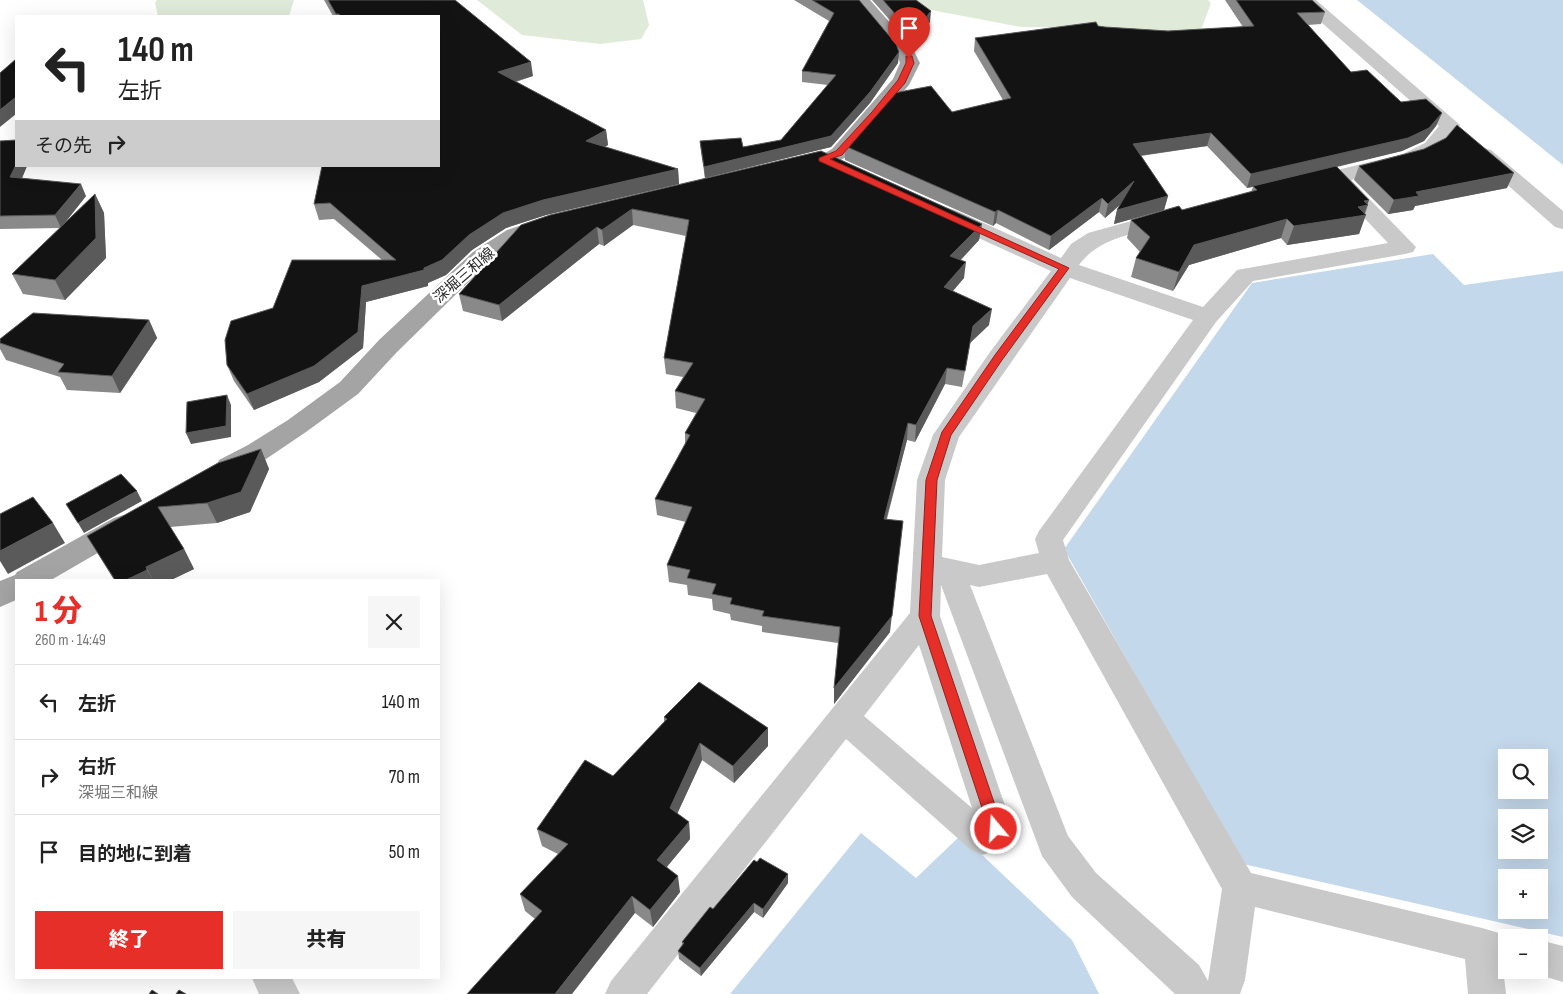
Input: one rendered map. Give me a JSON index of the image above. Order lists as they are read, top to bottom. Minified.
{"streets":{"main road":["深堀三和線"]},"page":{"turn":["140 m","左折"],"then":"その先","heading":["1 分","260 m · 14:49"],"list":[{"name":"左折","value":"140 m"},{"name":"右折","note":"深堀三和線","value":"70 m"},{"name":"目的地に到着","value":"50 m"}],"map_buttons":["+","−"],"buttons":["終了","共有"]}}
